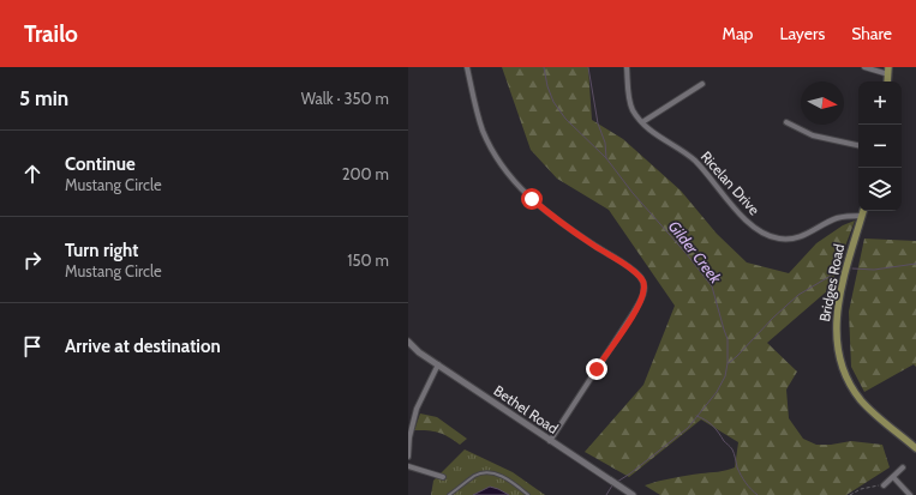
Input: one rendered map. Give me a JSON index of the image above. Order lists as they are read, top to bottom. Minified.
{"streets":{"main road":["Bridges Road"],"street":["Ricelan Drive","Bethel Road"]},"crossings":[["Ricelan Drive","Bridges Road"]],"water":["Gilder Creek"],"north":"right","page":{"header":"Trailo","nav":["Map","Layers","Share"],"heading":["5 min","Walk · 350 m"],"map_buttons":["+","−"],"list":[["Continue","Mustang Circle","200 m"],["Turn right","Mustang Circle","150 m"],"Arrive at destination"]}}
